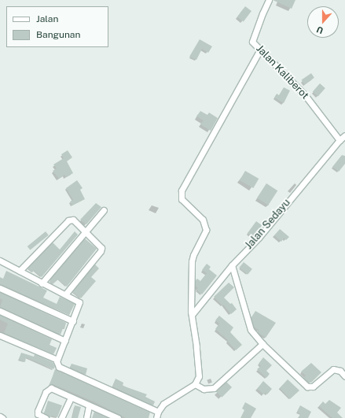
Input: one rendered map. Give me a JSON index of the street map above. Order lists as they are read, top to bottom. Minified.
{"streets":{"street":["Jalan Kaliberot","Jalan Sedayu"]},"crossings":[["Jalan Kaliberot","Jalan Sedayu"]],"legend":["Jalan","Bangunan"],"north":"bottom"}
